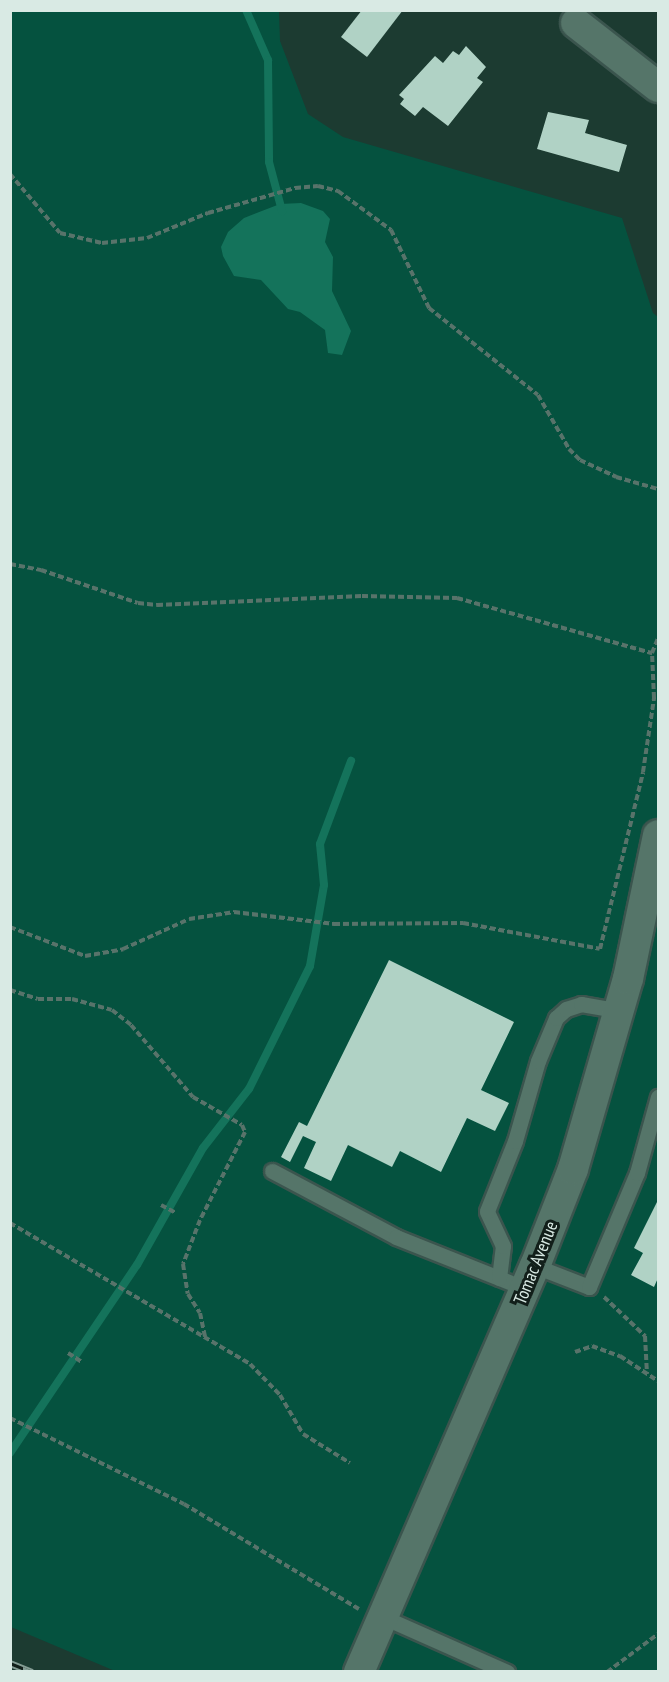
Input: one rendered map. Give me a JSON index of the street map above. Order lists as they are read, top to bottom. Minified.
{"streets":{"street":["Tomac Avenue"]}}
